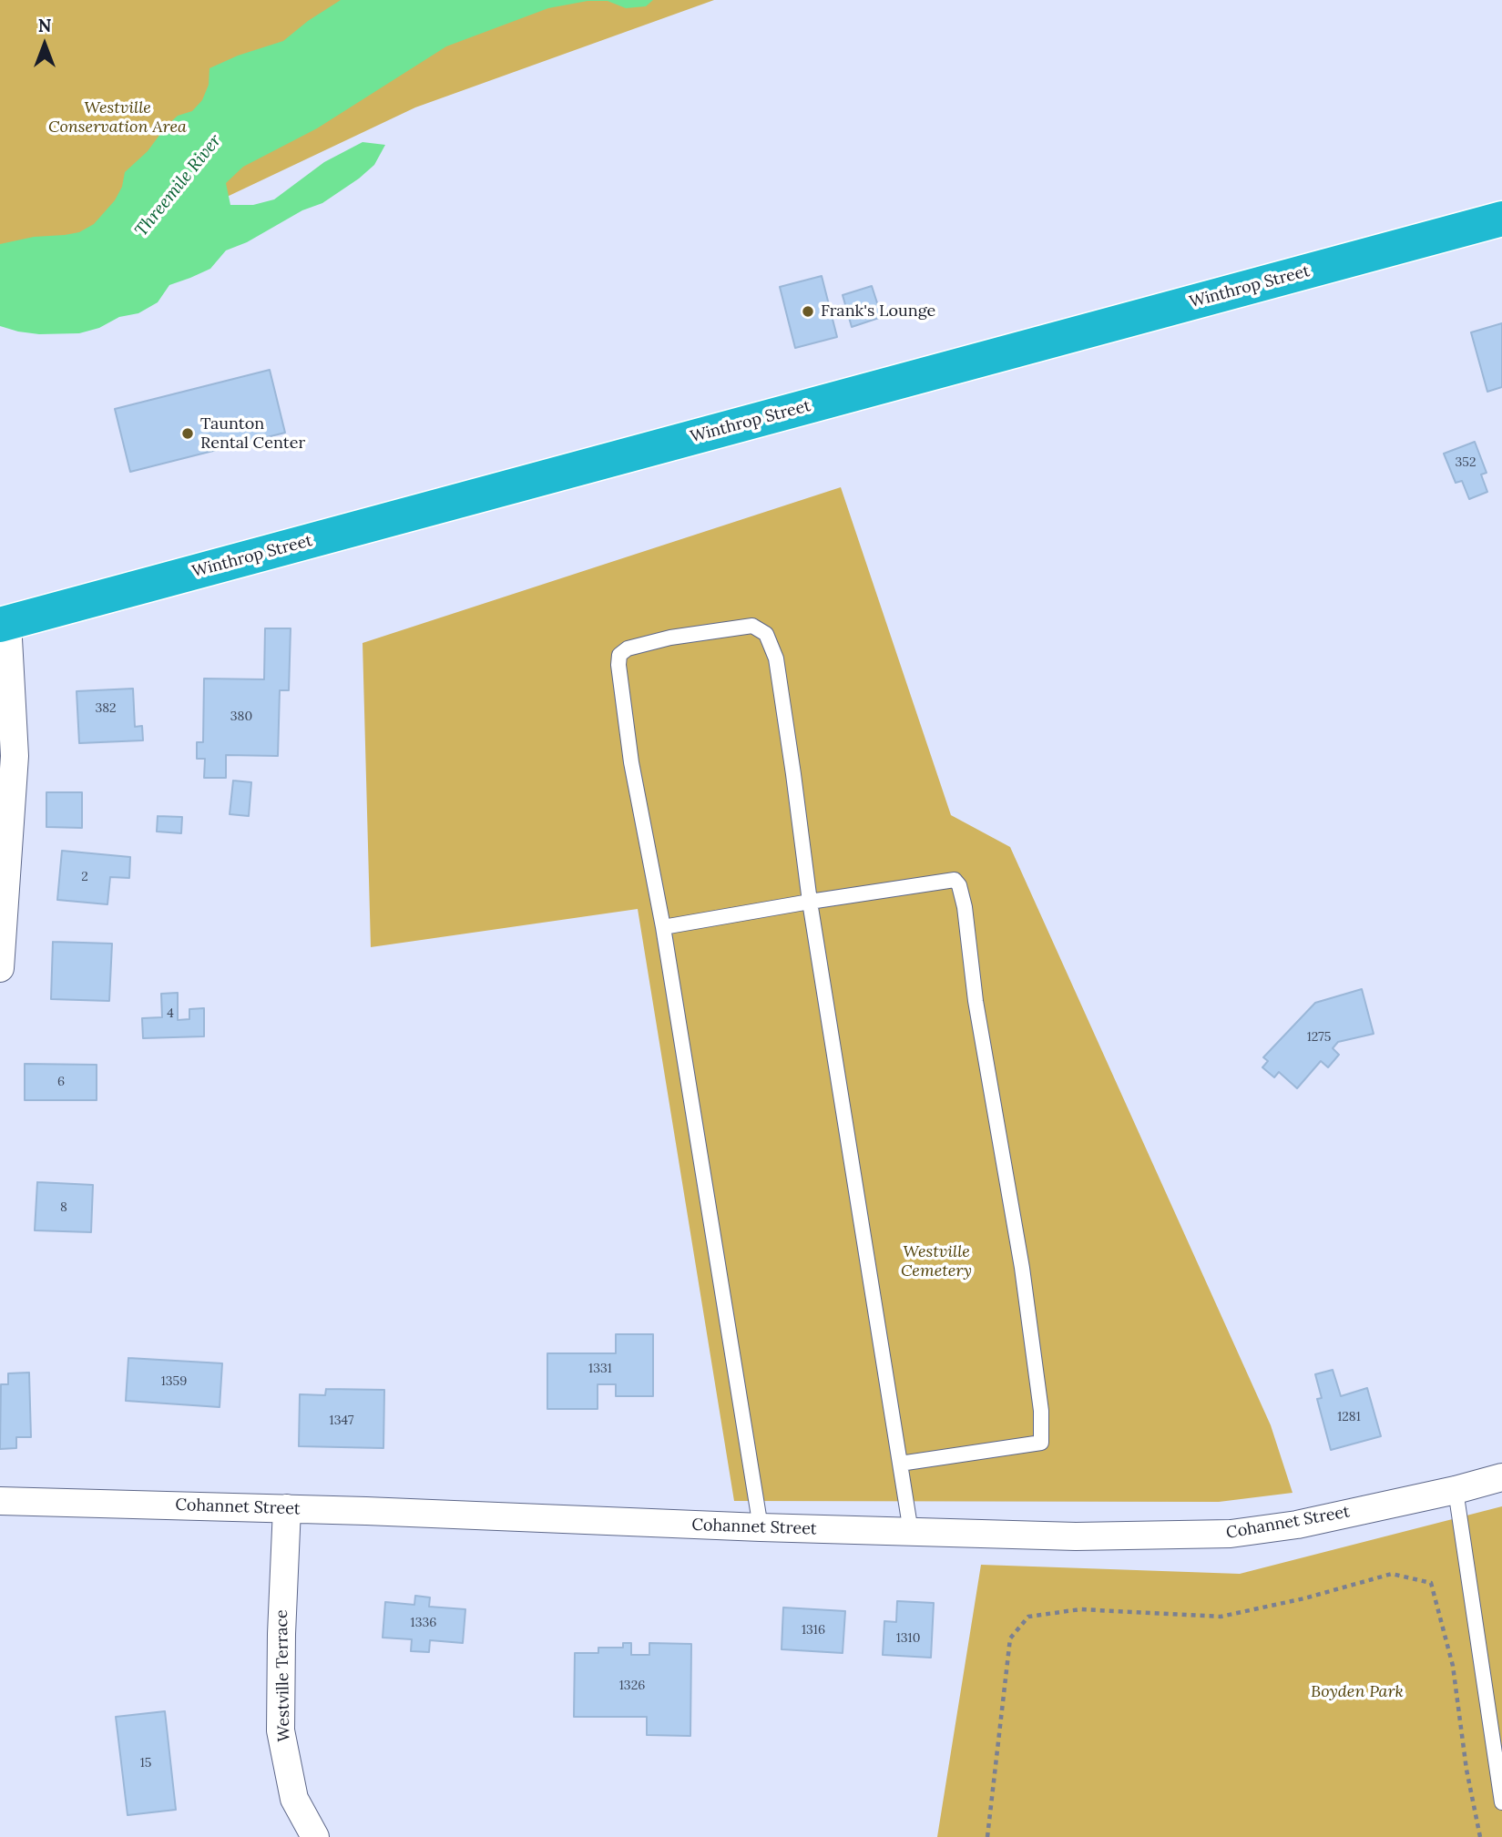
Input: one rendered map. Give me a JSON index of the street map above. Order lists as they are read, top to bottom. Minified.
{"streets":{"highway":["Winthrop Street"],"street":["Cohannet Street","Westville Terrace"]},"crossings":[["Cohannet Street","Westville Terrace"]],"water":["Threemile River"],"parks":["Westville Conservation Area","Westville Cemetery","Boyden Park"],"places":["Frank's Lounge","Taunton Rental Center"],"house_numbers":["352","382","380","2","4","1275","6","8","1331","1359","1281","1347","1336","1316","1310","1326","15"],"north":"top"}
